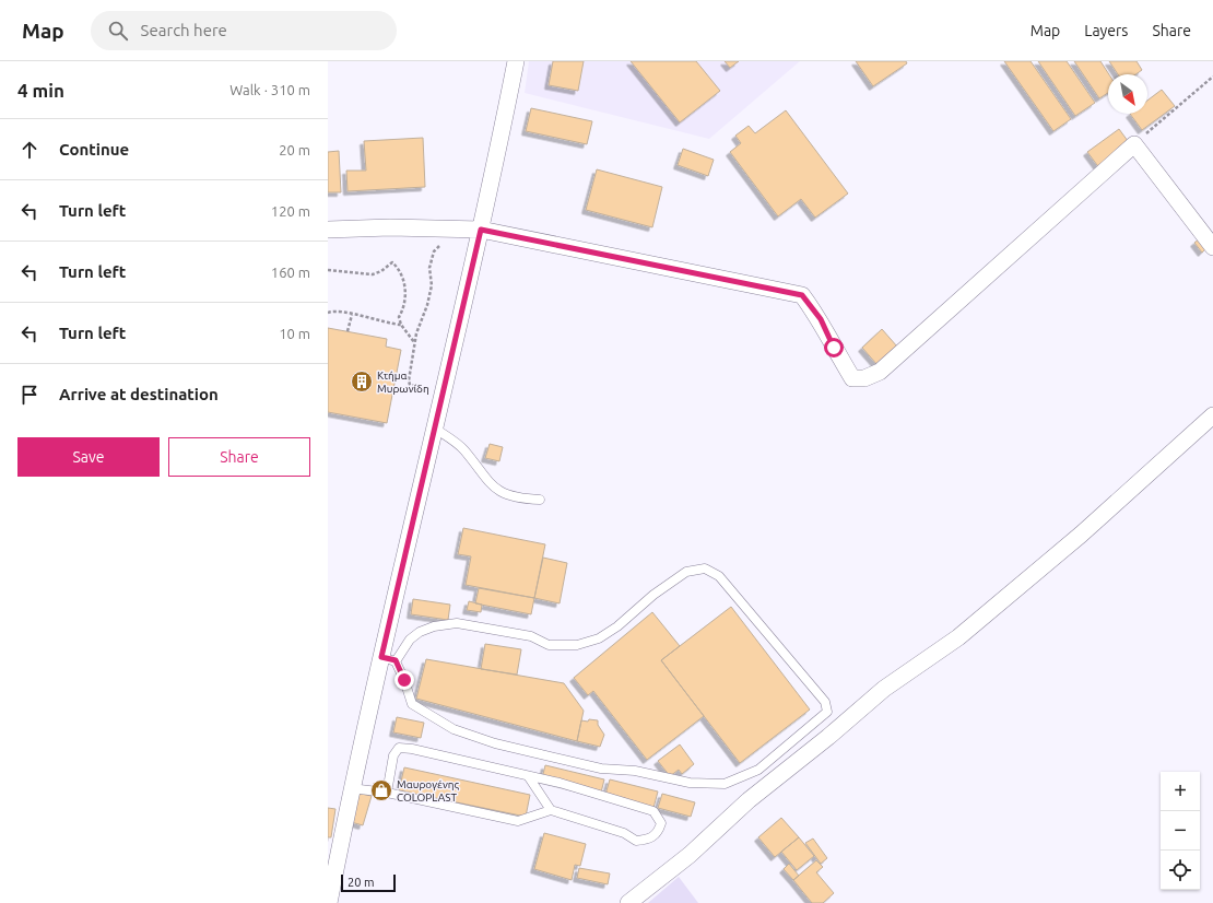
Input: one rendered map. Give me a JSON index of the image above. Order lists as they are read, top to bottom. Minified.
{"places":{"building":["Κτήμα Μυρωνίδη"],"shop":["Μαυρογένης COLOPLAST"]},"scale_bar":"20 m","north":"bottom right","page":{"header":"Map","search":"Search here","nav":["Map","Layers","Share"],"heading":["4 min","Walk · 310 m"],"list":[["Continue","20 m"],["Turn left","120 m"],["Turn left","160 m"],["Turn left","10 m"],"Arrive at destination"],"buttons":["Save","Share"],"map_buttons":["+","−"],"scale":"20 m"}}
